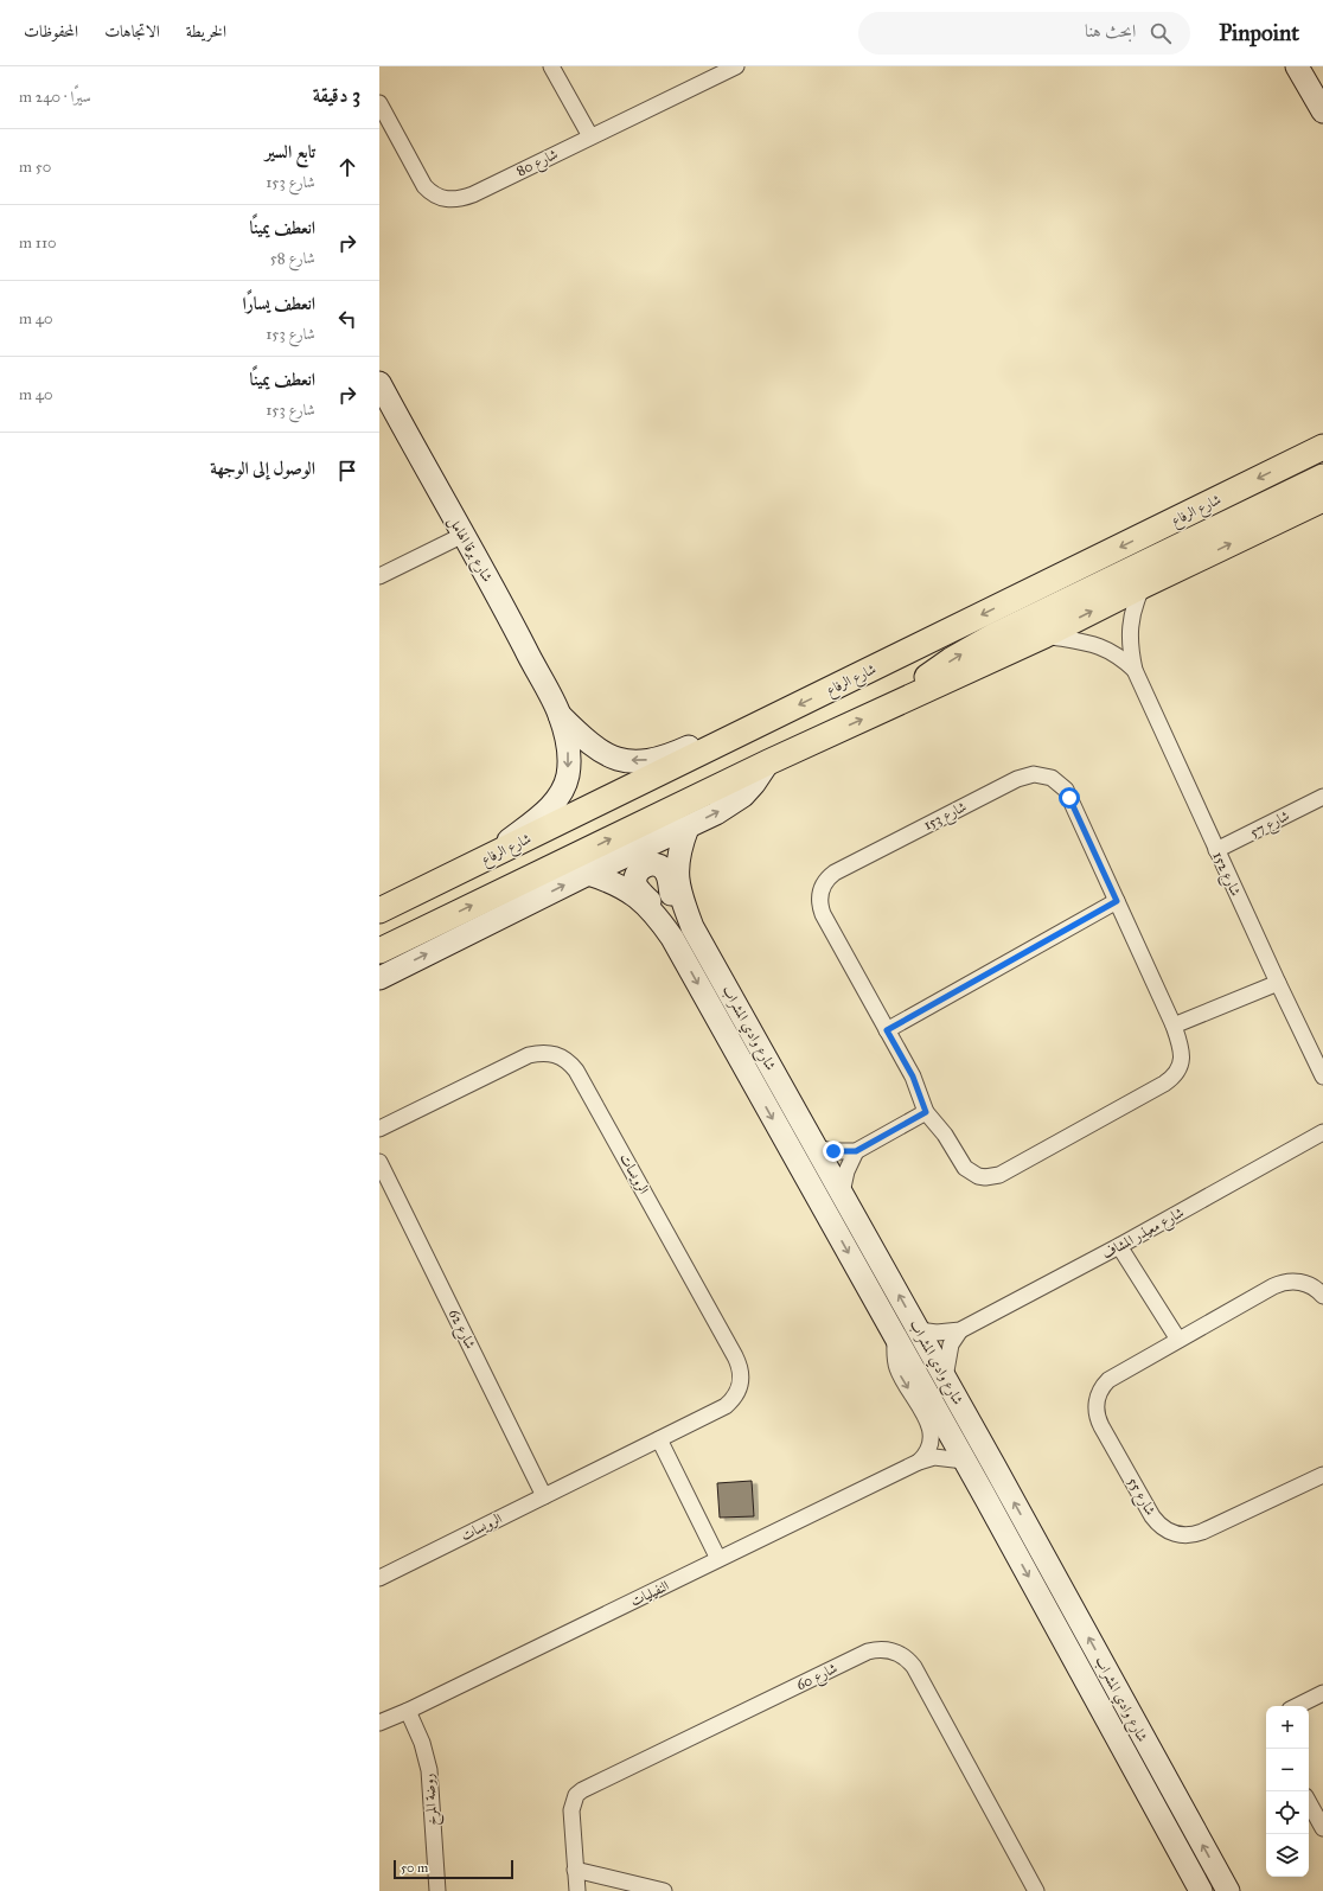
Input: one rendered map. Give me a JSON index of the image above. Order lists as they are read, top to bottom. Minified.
{"streets":{"main road":["شارع الرفاع"],"street":["شارع 80","شارع برقا الهامل","شارع 153","شارع 57","شارع 152","شارع وادي المشراب","الرويسات","شارع معيذر المشاف","شارع 62","شارع 55","النفيليات","شارع 60","روضة المرخ"]},"crossings":[["شارع الرفاع","شارع برقا الهامل"],["شارع 57","شارع 152"],["شارع وادي المشراب","شارع معيذر المشاف"],["شارع وادي المشراب","النفيليات"],["الرويسات","شارع 62"],["النفيليات","روضة المرخ"]],"scale_bar":"50 m","page":{"header":"Pinpoint","search":"ابحث هنا","nav":["الخريطة","الاتجاهات","المحفوظات"],"heading":["3 دقيقة","سيرًا · 240 m"],"list":[["تابع السير","شارع 153","50 m"],["انعطف يمينًا","شارع 58","110 m"],["انعطف يسارًا","شارع 153","40 m"],["انعطف يمينًا","شارع 153","40 m"],"الوصول إلى الوجهة"],"map_buttons":["+","−"],"scale":"50 m"}}
